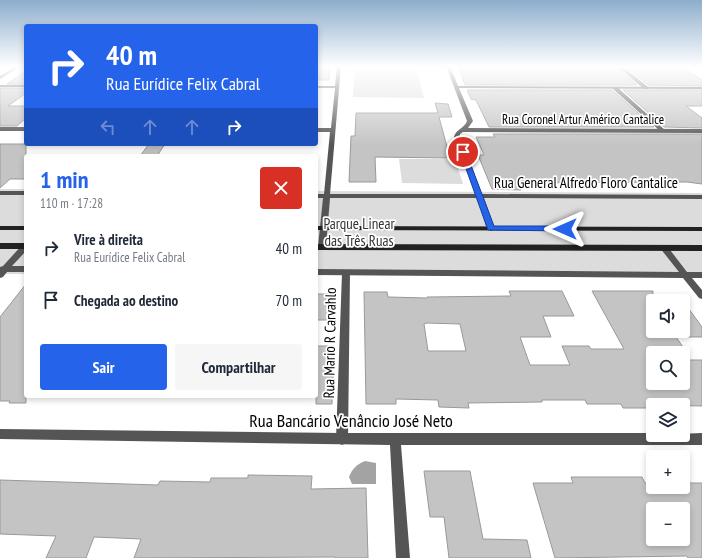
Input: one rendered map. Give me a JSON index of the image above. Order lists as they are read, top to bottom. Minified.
{"streets":{"street":["Rua Coronel Artur Américo Cantalice","Rua General Alfredo Floro Cantalice","Rua Mario R Carvahlo","Rua Bancário Venâncio José Neto"]},"crossings":[["Rua Mario R Carvahlo","Rua Bancário Venâncio José Neto"]],"parks":["Parque Linear das Três Ruas"],"page":{"turn":["40 m","Rua Eurídice Felix Cabral"],"heading":["1 min","110 m · 17:28"],"list":[{"name":"Vire à direita","note":"Rua Eurídice Felix Cabral","value":"40 m"},{"name":"Chegada ao destino","value":"70 m"}],"map_buttons":["+","−"],"buttons":["Sair","Compartilhar"]}}
